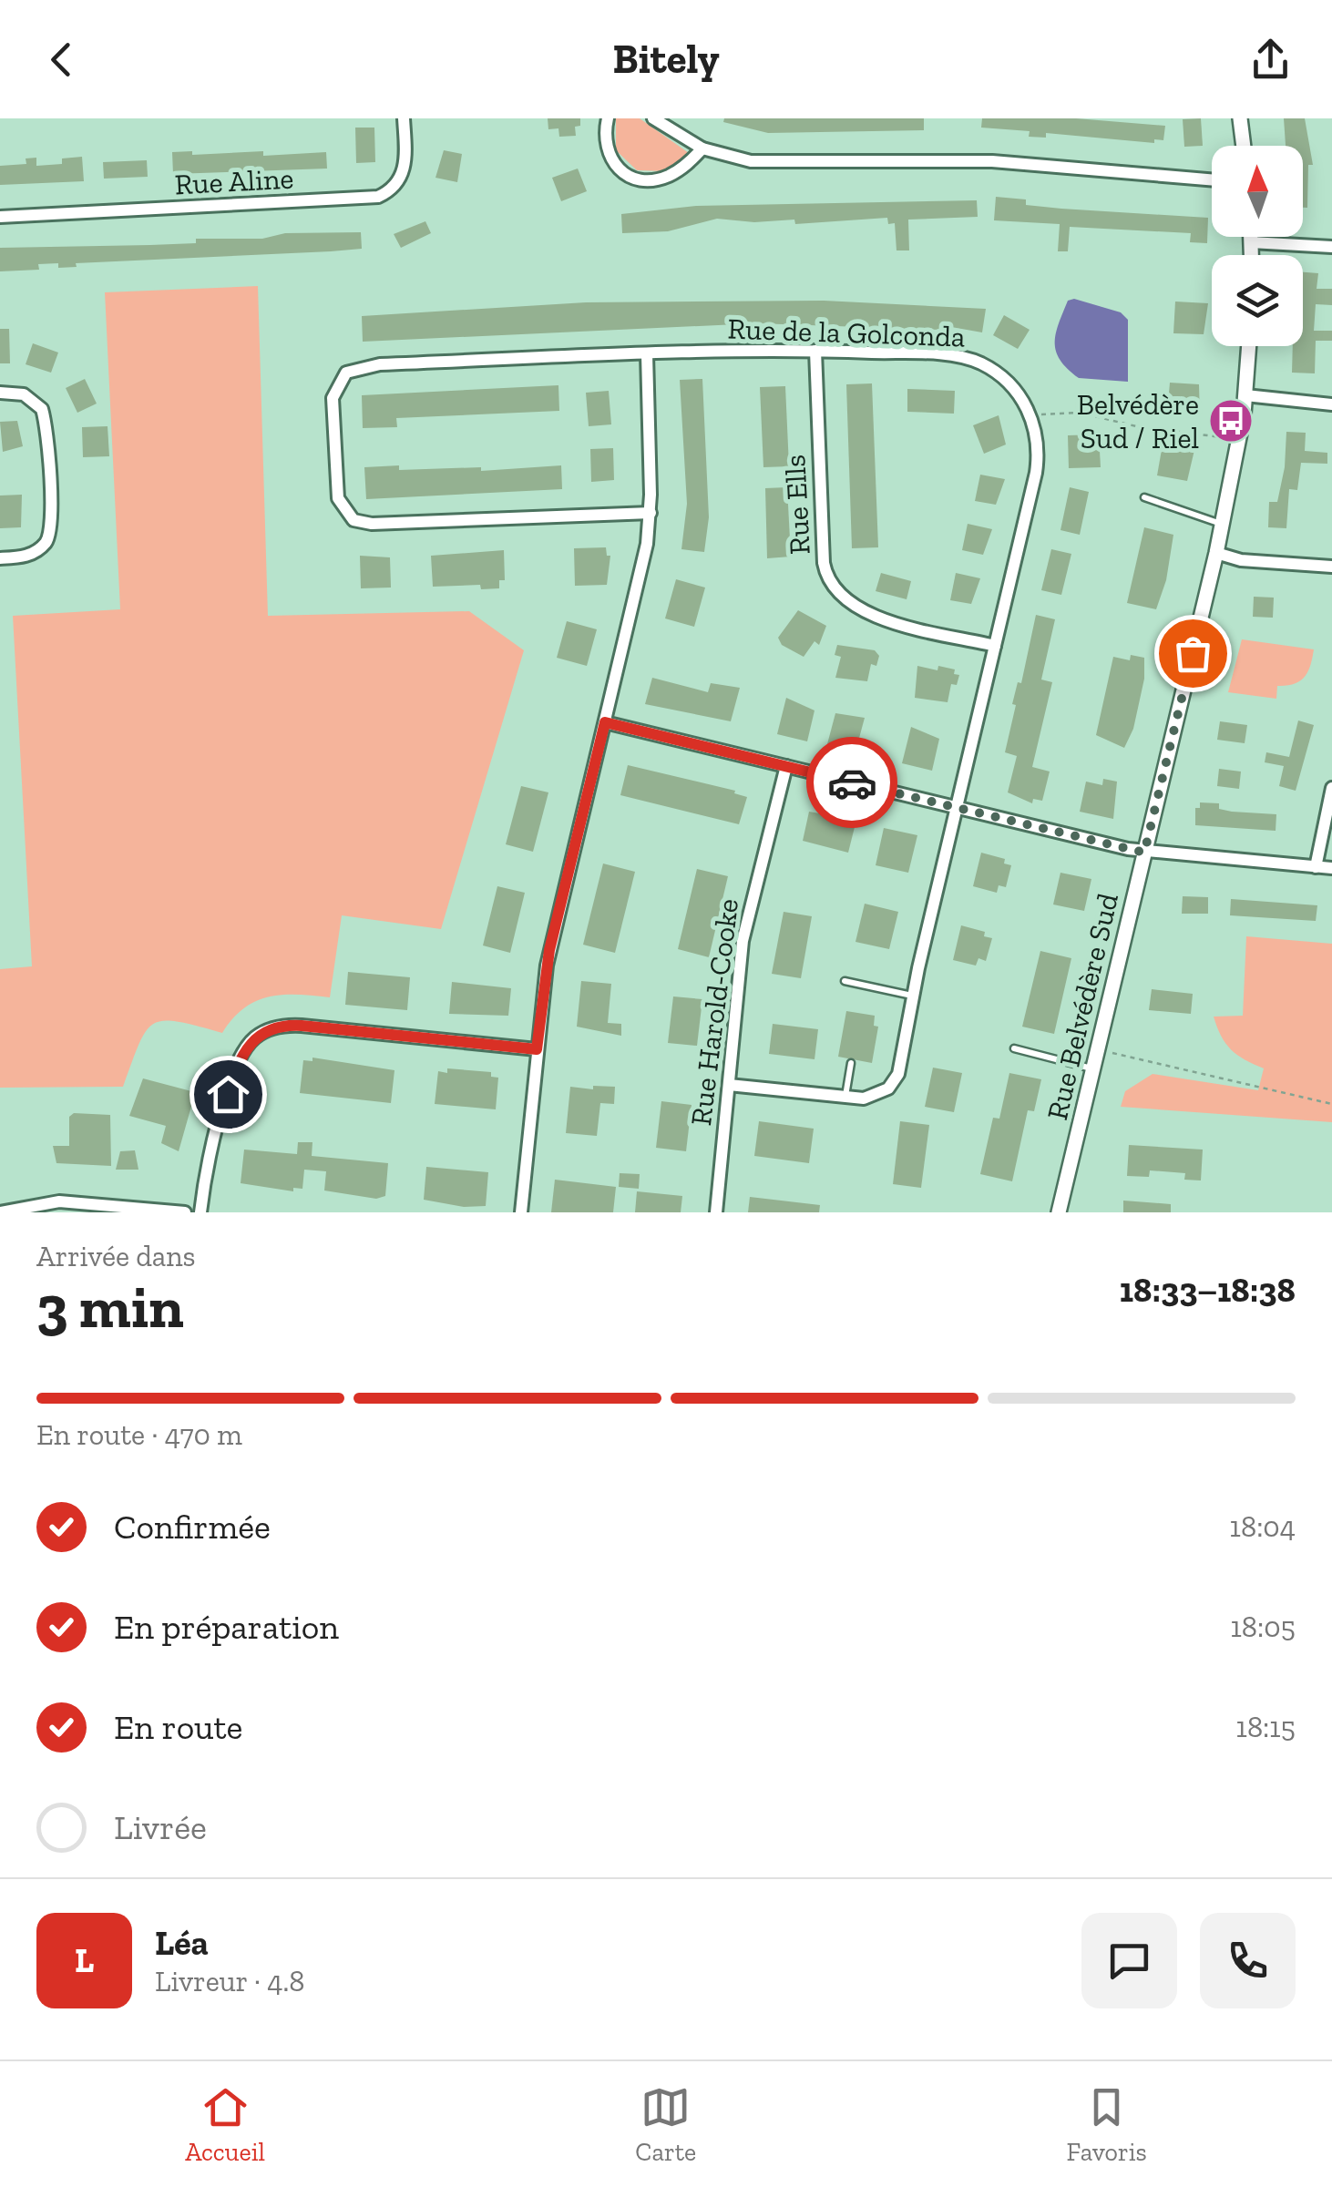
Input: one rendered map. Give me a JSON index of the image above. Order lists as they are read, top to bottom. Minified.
{"streets":{"street":["Rue Aline","Rue de la Golconda","Rue Ells","Rue Belvédère Sud","Rue Harold-Cooke"]},"crossings":[["Rue de la Golconda","Rue Ells"],["Rue de la Golconda","Rue Harold-Cooke"]],"places":{"bus stop":["Belvédère Sud / Riel"]},"north":"top","page":{"header":"Bitely","heading":["3 min","Arrivée dans","18:33–18:38"],"panel":["Léa","Livreur · 4.8"],"bar":"En route · 470 m","list":[["Confirmée","18:04"],["En préparation","18:05"],["En route","18:15"],"Livrée"],"round":"L","tabs":["Accueil","Carte","Favoris"]}}
